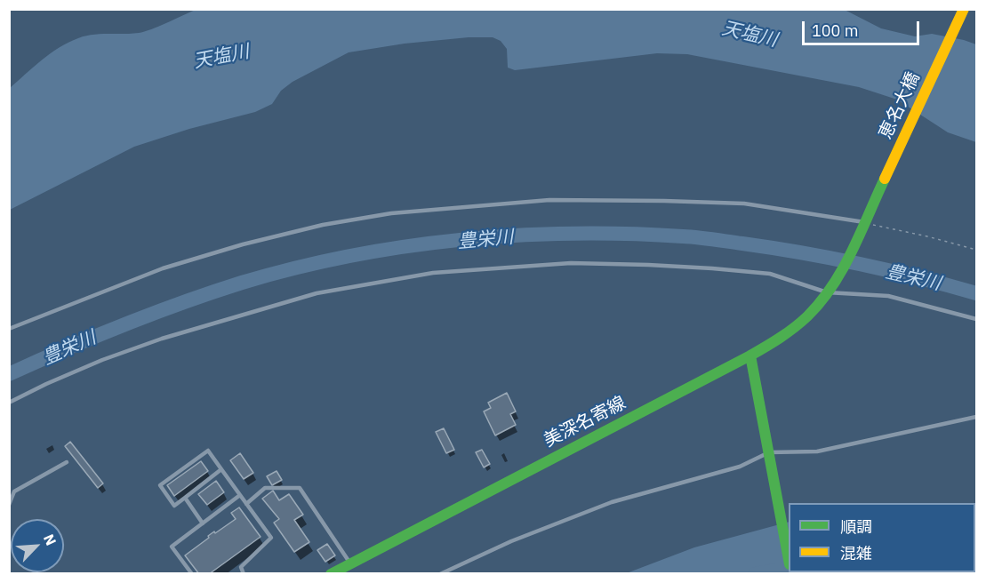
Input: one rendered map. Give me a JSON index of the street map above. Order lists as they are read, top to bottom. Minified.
{"streets":{"main road":["恵名大橋","美深名寄線"]},"crossings":[["恵名大橋","美深名寄線"]],"water":["天塩川","豊栄川"],"legend":["順調","混雑"],"scale_bar":"100 m","north":"top right"}
